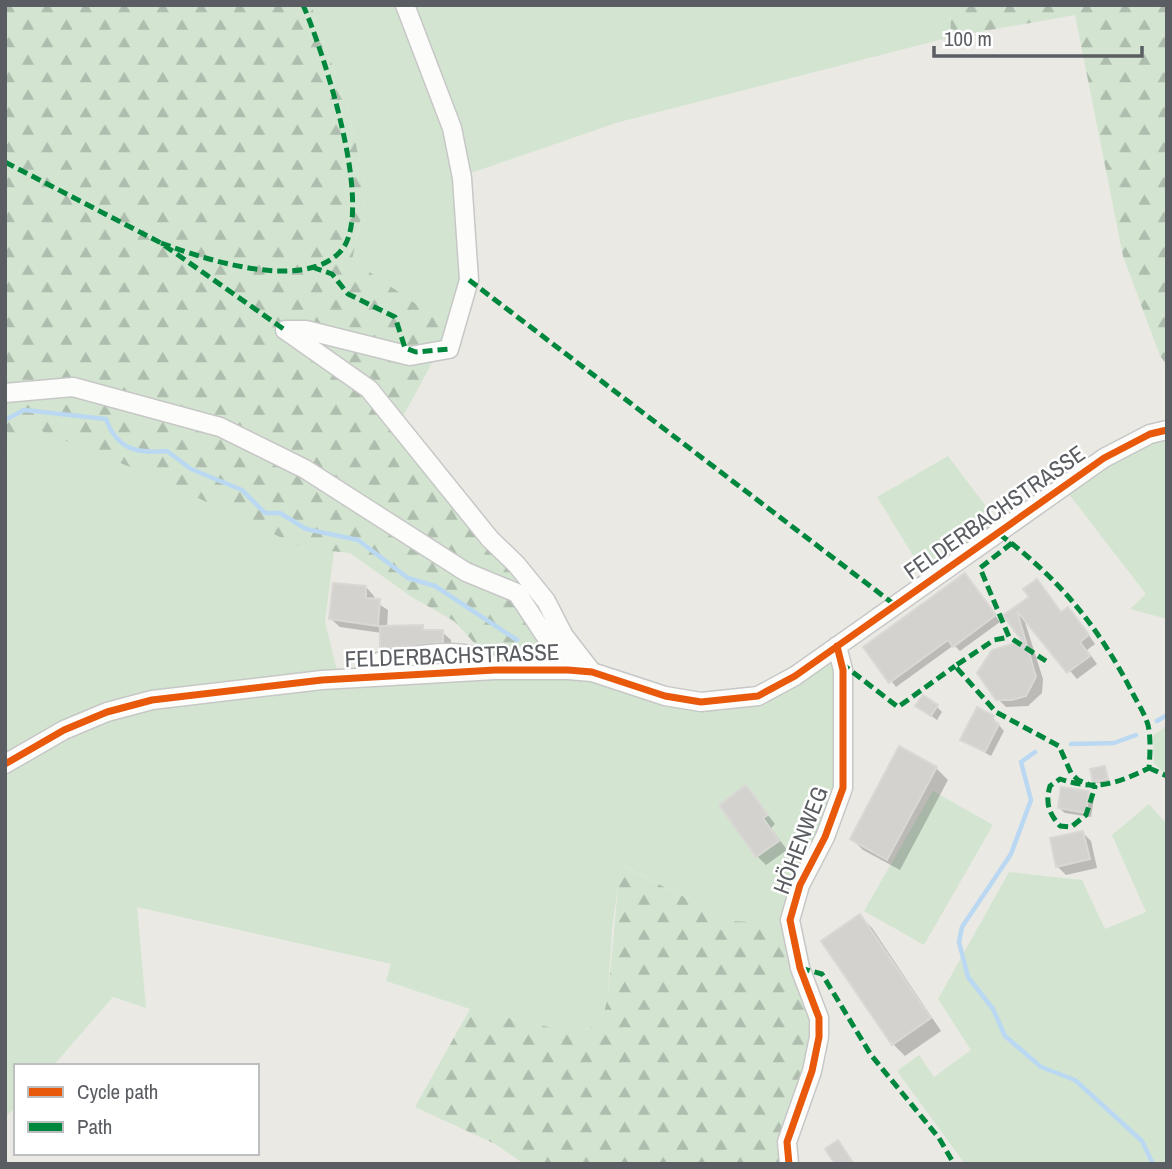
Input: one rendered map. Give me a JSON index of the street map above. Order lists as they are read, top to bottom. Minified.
{"streets":{"street":["FELDERBACHSTRASSE","HÖHENWEG"]},"crossings":[["FELDERBACHSTRASSE","HÖHENWEG"]],"legend":["Cycle path","Path"],"scale_bar":"100 m"}
